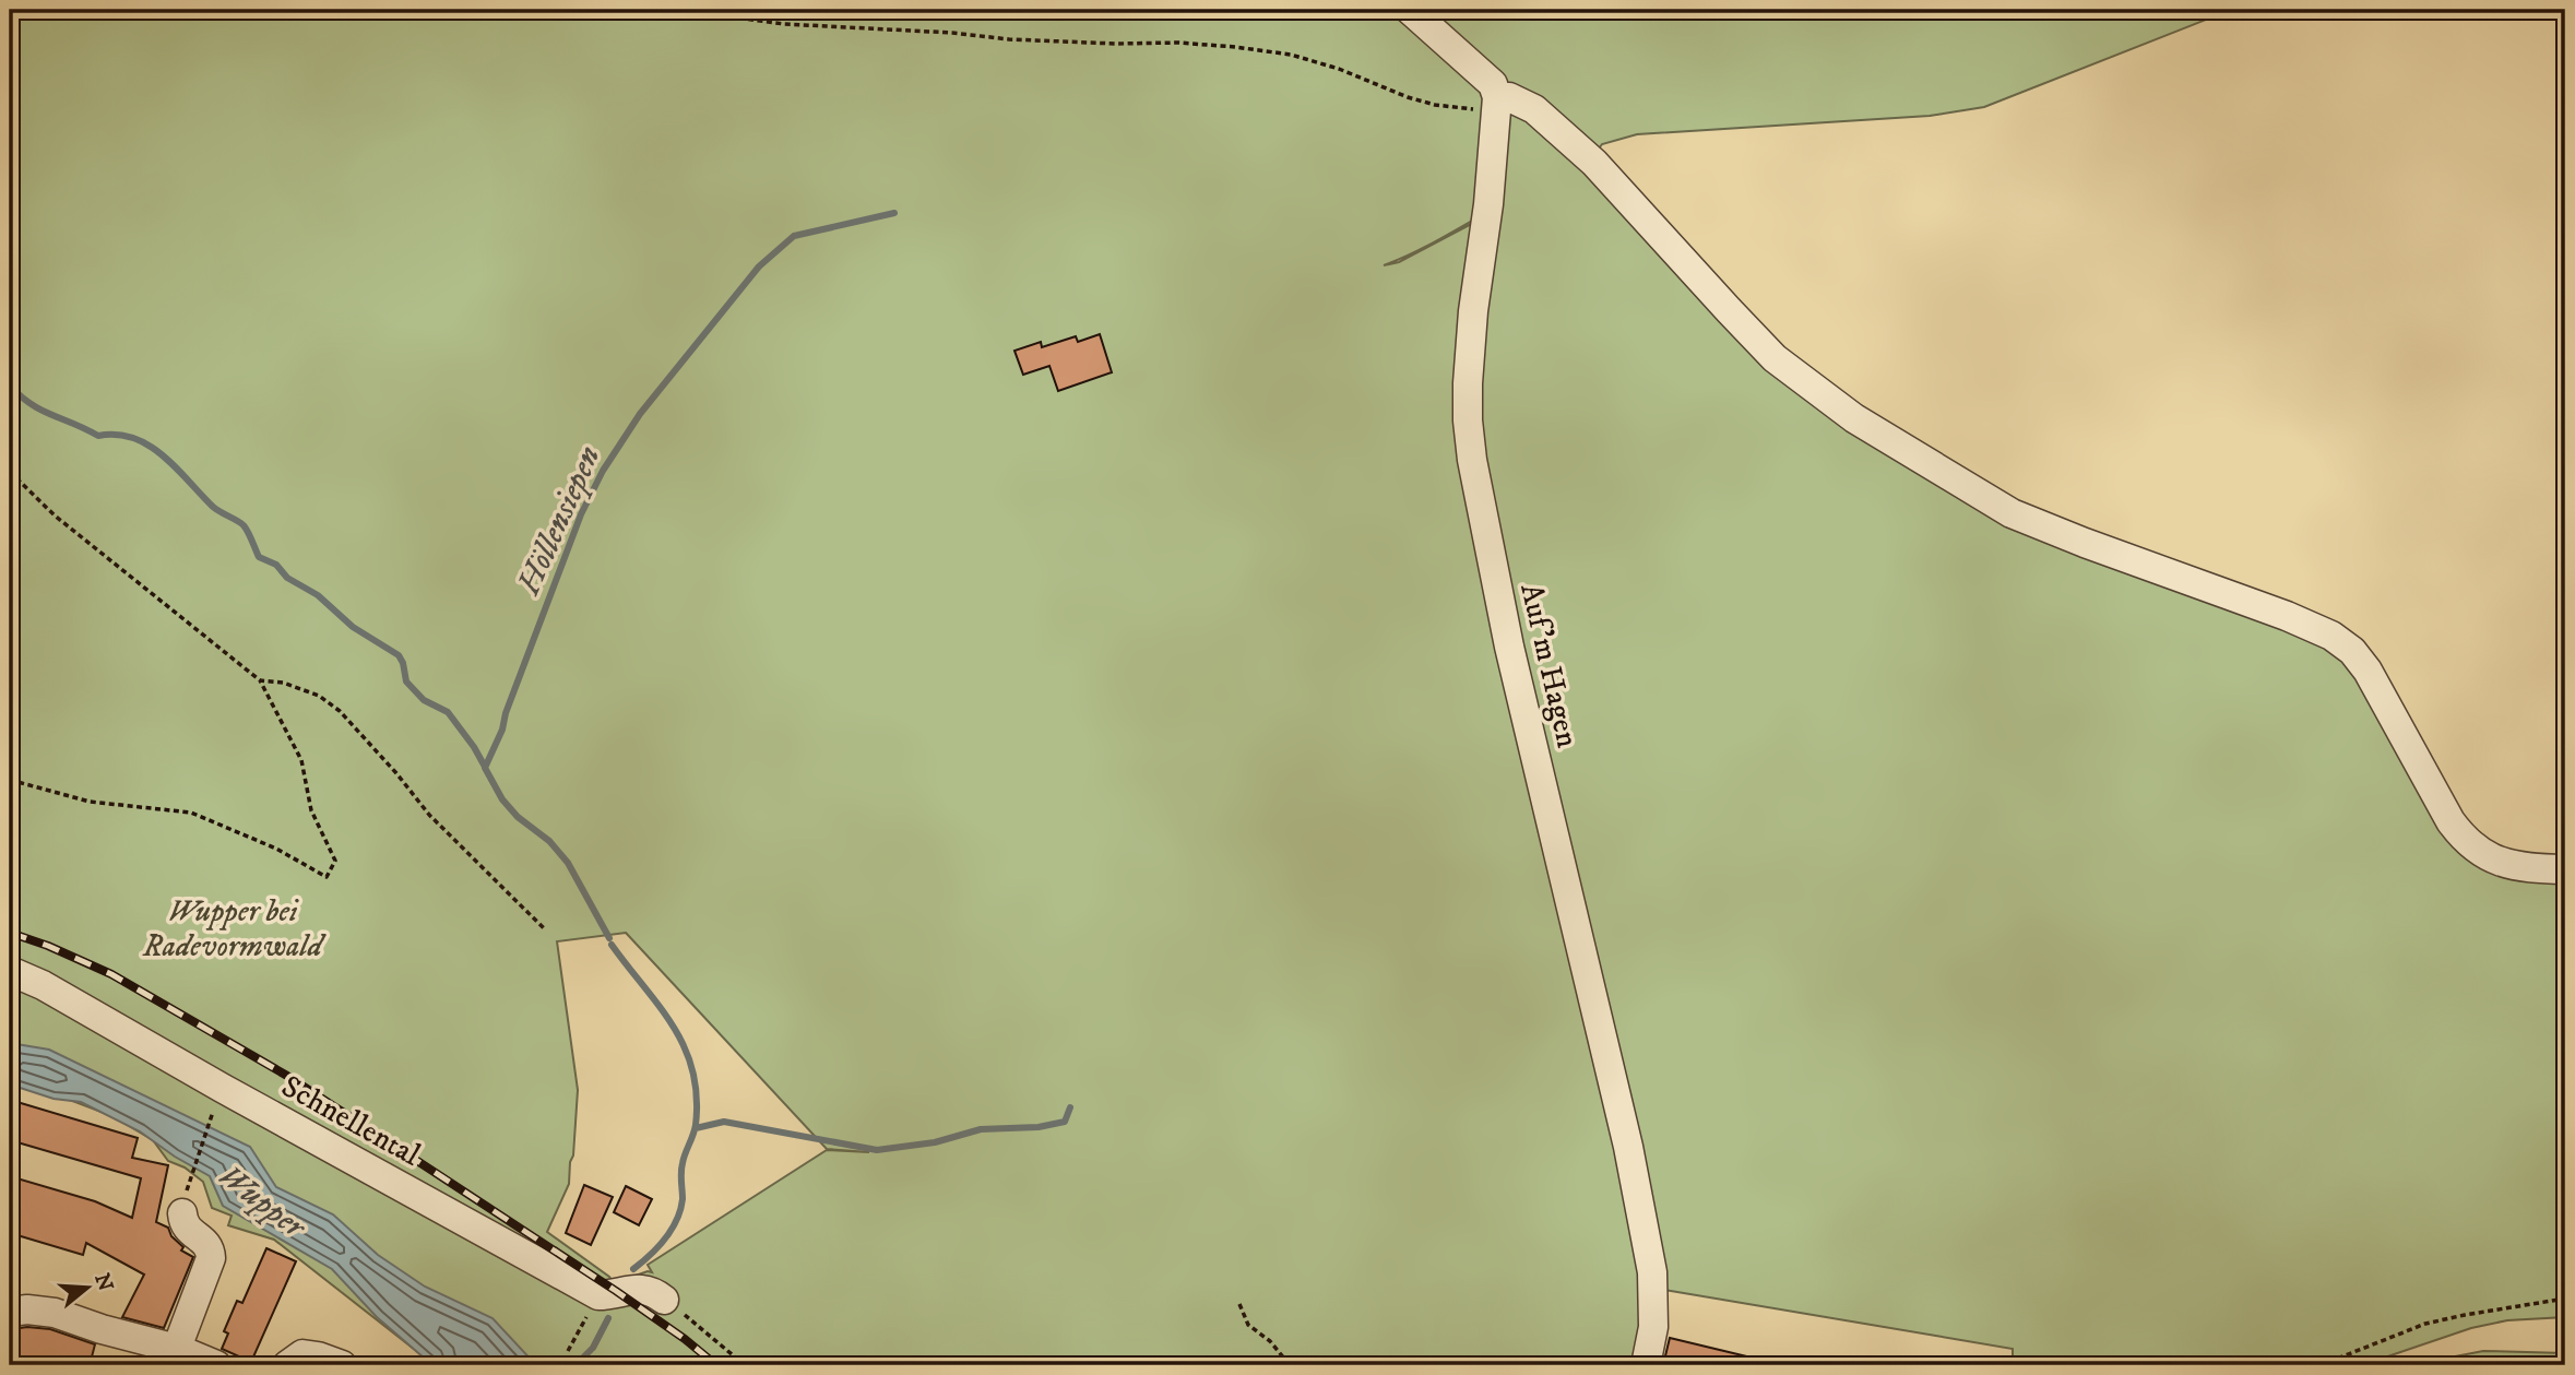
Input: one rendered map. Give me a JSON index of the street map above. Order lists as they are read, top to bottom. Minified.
{"streets":{"street":["Auf'm Hagen","Schnellental"]},"water":["Höllensiepen","Wupper"],"parks":["Wupper bei Radevormwald"],"north":"right"}
